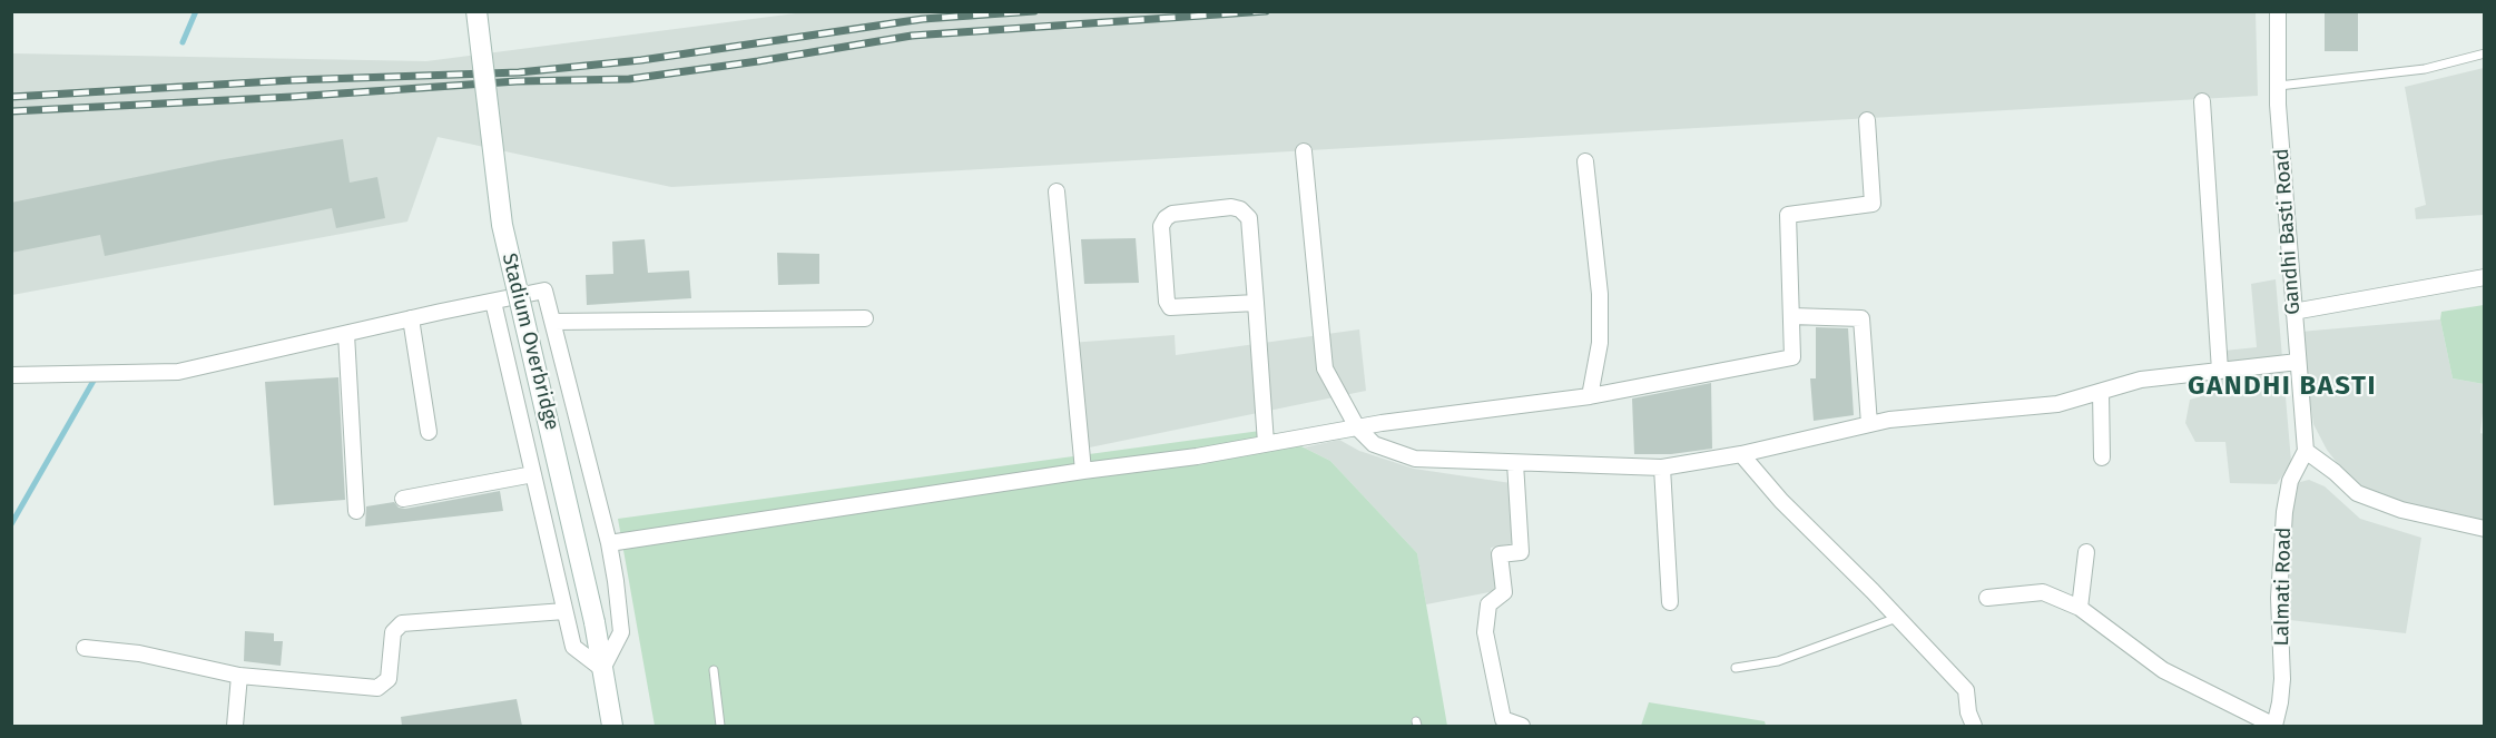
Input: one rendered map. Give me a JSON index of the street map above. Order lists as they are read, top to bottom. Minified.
{"streets":{"main road":["Stadium Overbridge"],"street":["Gandhi Basti Road","Lalmati Road"]},"crossings":[["Gandhi Basti Road","Lalmati Road"]],"districts":["GANDHI BASTI"]}
